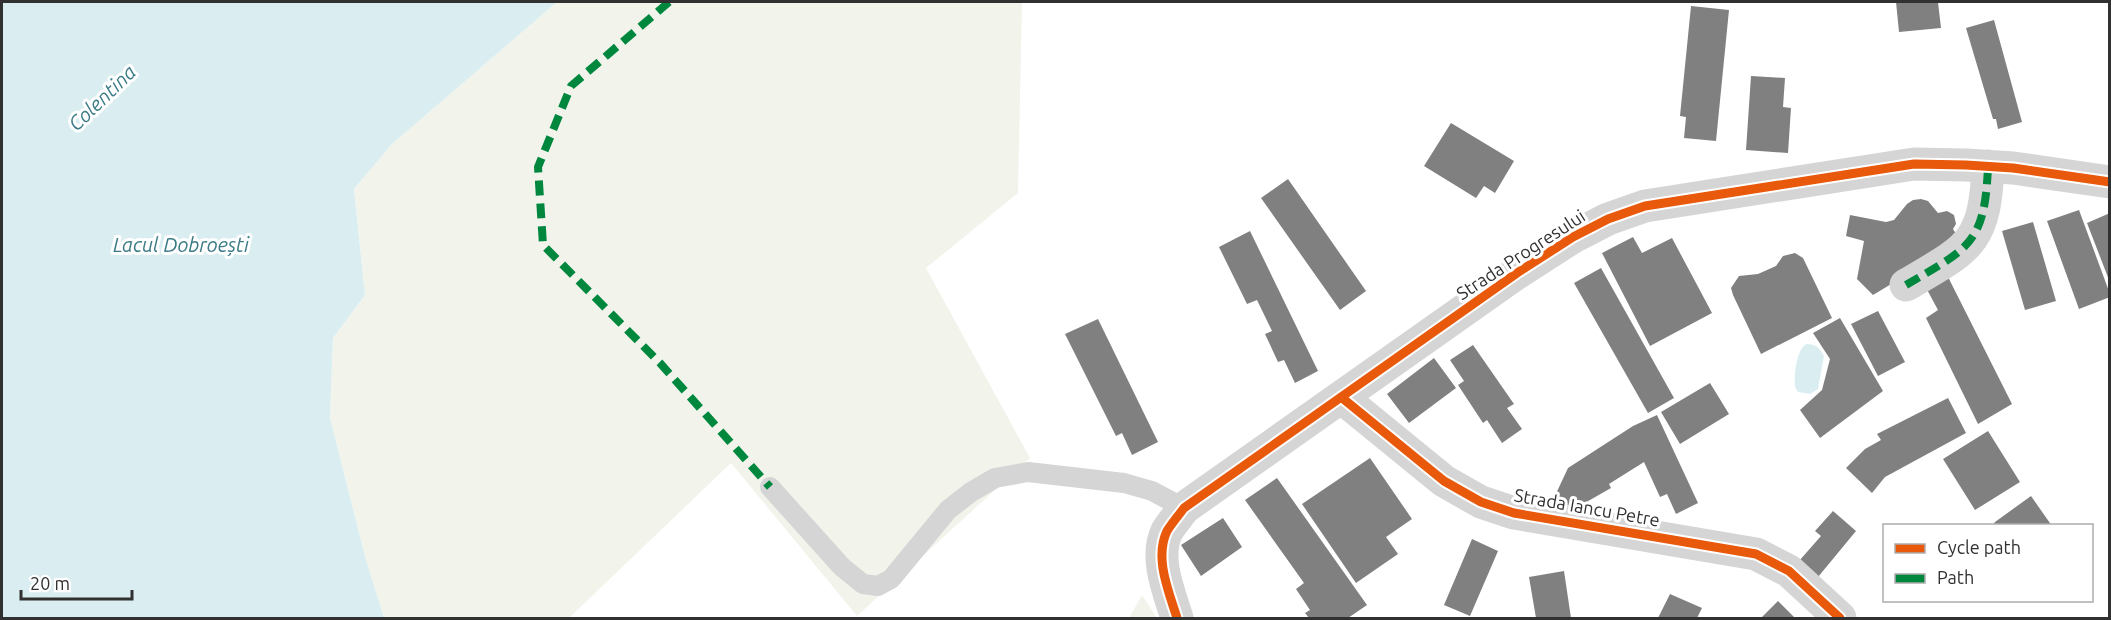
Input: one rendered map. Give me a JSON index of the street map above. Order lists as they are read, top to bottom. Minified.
{"streets":{"street":["Strada Progresului","Strada Iancu Petre"]},"crossings":[["Strada Progresului","Strada Iancu Petre"]],"water":["Colentina","Lacul Dobroești"],"legend":["Cycle path","Path"],"scale_bar":"20 m"}
